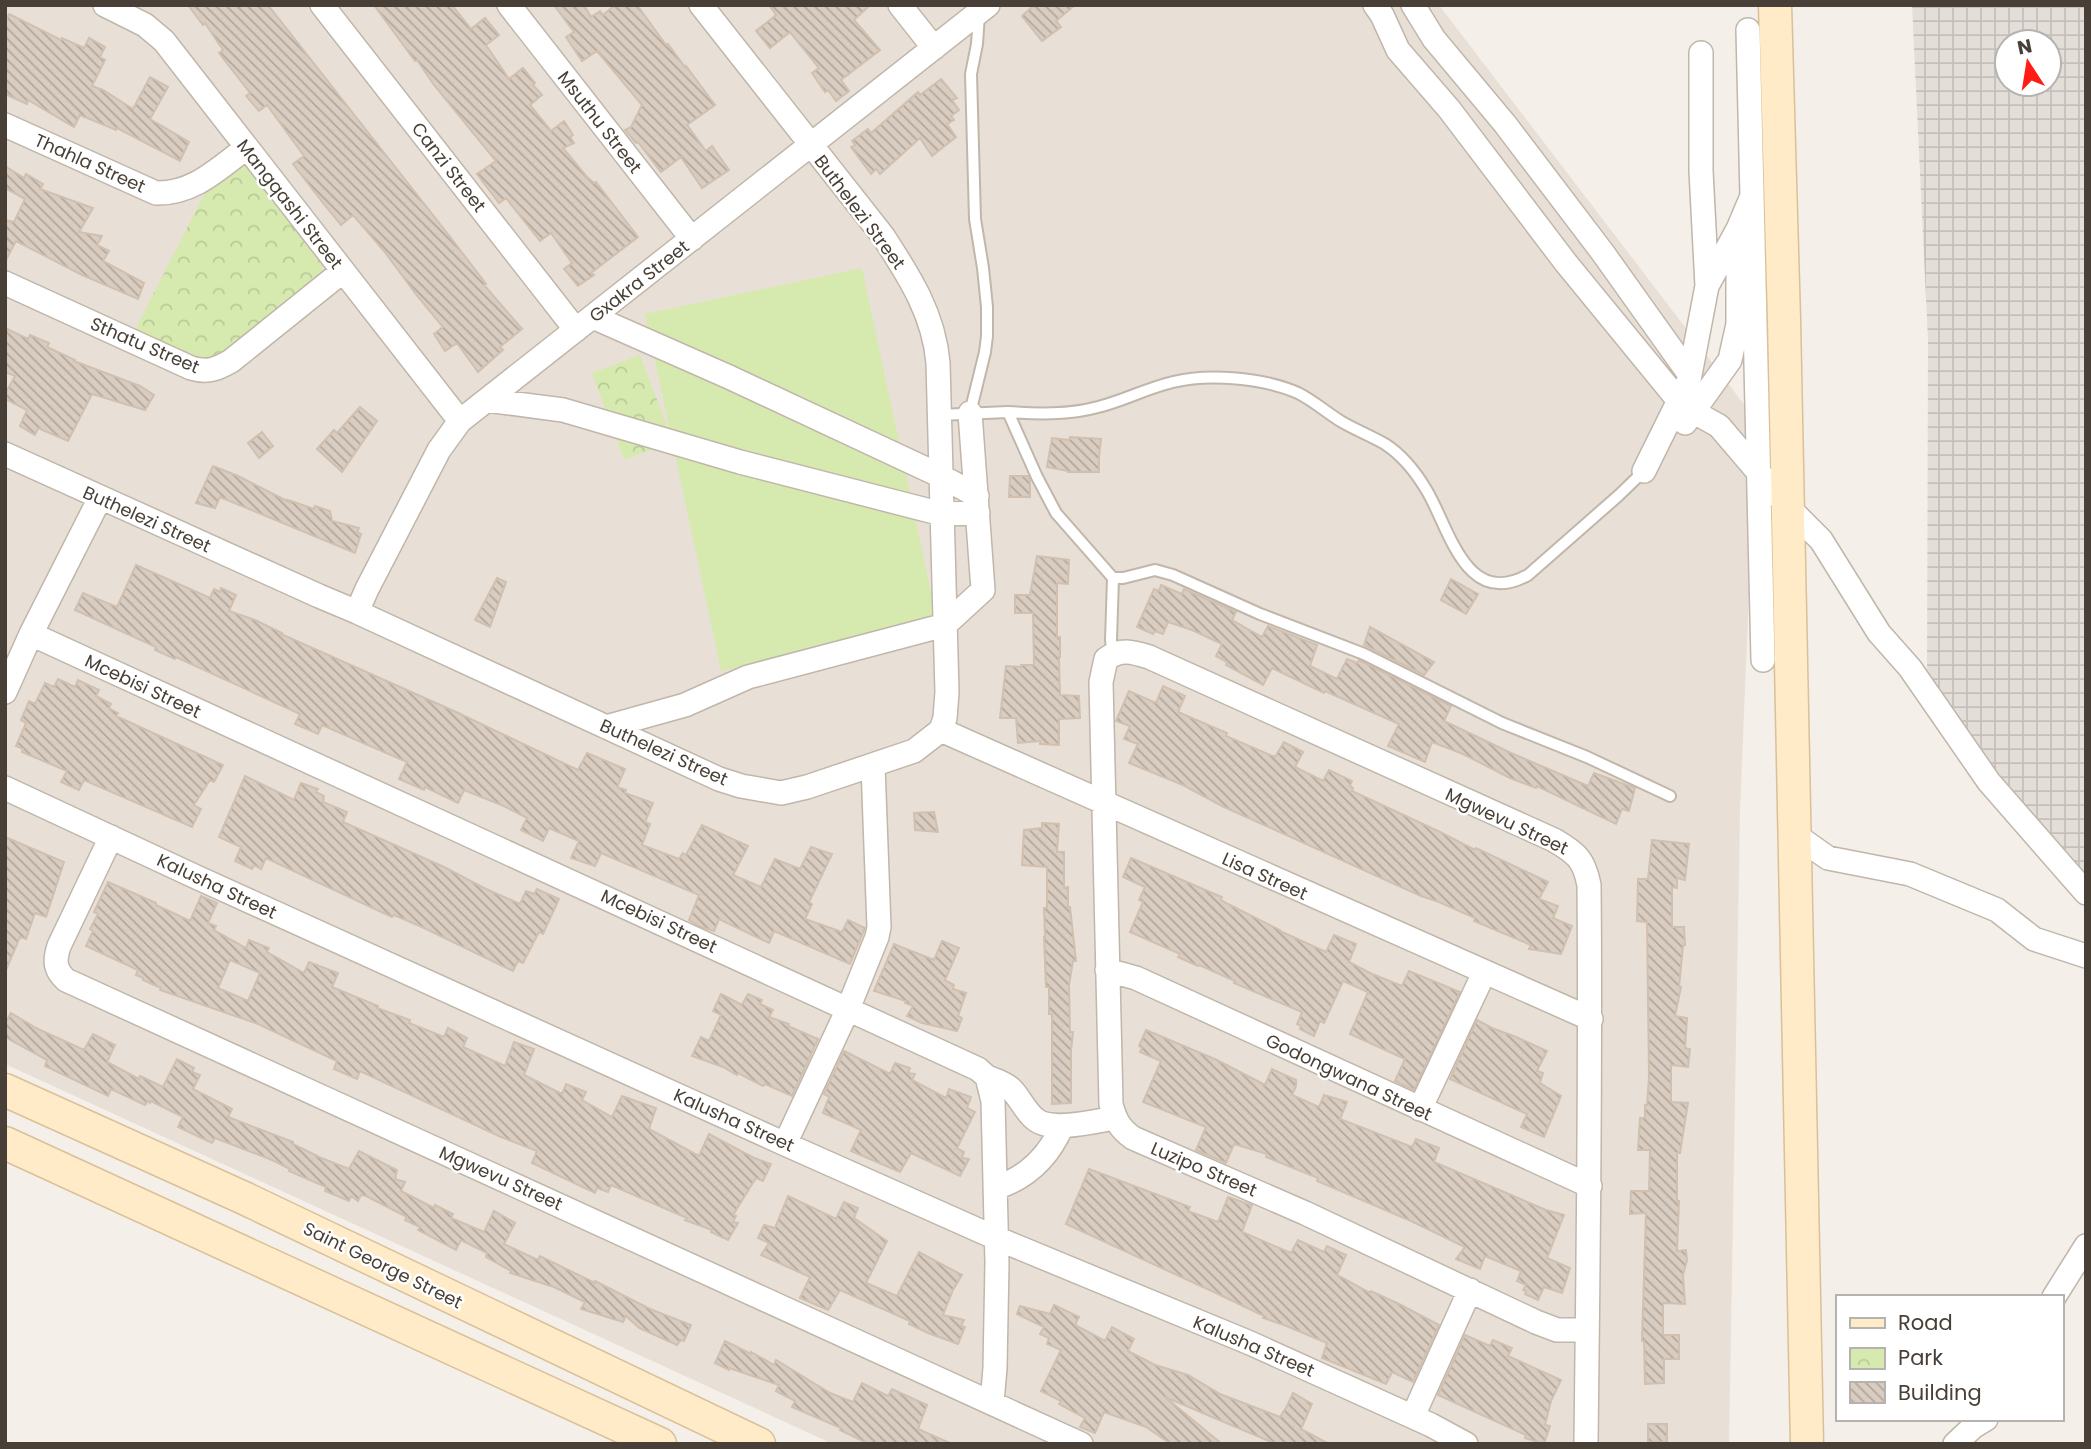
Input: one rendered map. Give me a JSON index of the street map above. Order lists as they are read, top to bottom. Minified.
{"streets":{"main road":["Saint George Street"],"street":["Msuthu Street","Thahla Street","Canzi Street","Mangqashi Street","Buthelezi Street","Gxakra Street","Sthatu Street","Mcebisi Street","Mgwevu Street","Lisa Street","Kalusha Street","Godongwana Street","Luzipo Street"]},"crossings":[["Msuthu Street","Gxakra Street"],["Thahla Street","Mangqashi Street"],["Canzi Street","Gxakra Street"],["Mangqashi Street","Gxakra Street"],["Mangqashi Street","Sthatu Street"],["Buthelezi Street","Gxakra Street"],["Buthelezi Street","Lisa Street"],["Mgwevu Street","Lisa Street"],["Mgwevu Street","Kalusha Street"],["Mgwevu Street","Godongwana Street"],["Mgwevu Street","Luzipo Street"]],"legend":["Road","Park","Building"],"north":"top"}
